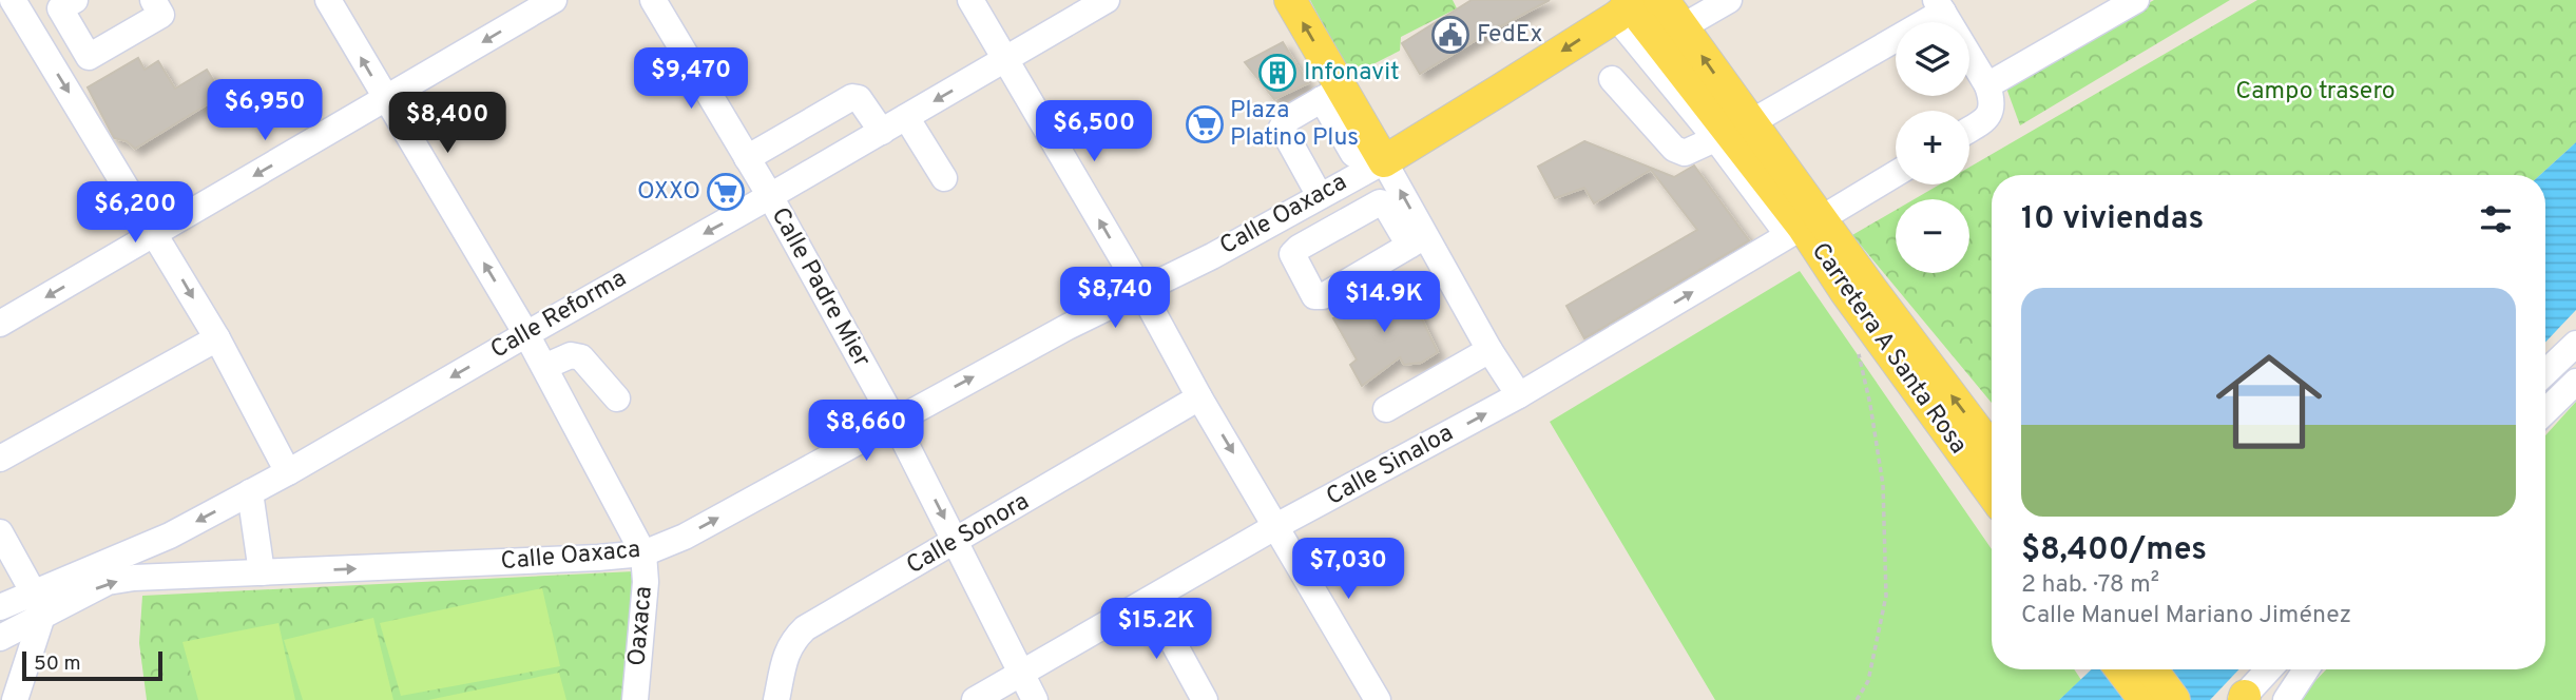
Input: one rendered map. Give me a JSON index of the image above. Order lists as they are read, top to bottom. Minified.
{"streets":{"main road":["Calle Oaxaca","Carretera A Santa Rosa"],"street":["Calle Padre Mier","Calle Reforma","Calle Sinaloa","Calle Sonora","Oaxaca"]},"crossings":[["Calle Oaxaca","Calle Padre Mier"],["Calle Oaxaca","Calle Reforma"],["Calle Oaxaca","Oaxaca"],["Calle Padre Mier","Calle Reforma"],["Calle Padre Mier","Calle Sinaloa"],["Calle Padre Mier","Calle Sonora"],["Carretera A Santa Rosa","Calle Sinaloa"]],"one_way":["Calle Reforma","Calle Sinaloa"],"parks":["Campo trasero"],"places":{"public building":["FedEx"],"building":["Infonavit"],"supermarket":["Plaza Platino Plus","OXXO"]},"scale_bar":"50 m","page":{"map_buttons":["+","−"],"price":["$9,470","$6,950","$8,400","$6,500","$6,200","$8,740","$14.9K","$8,660","$7,030","$15.2K"],"heading":"10 viviendas","list":[{"name":"$8,400/mes","note":"2 hab. · 78 m² · Calle Manuel Mariano Jiménez"}],"scale":"50 m"}}
